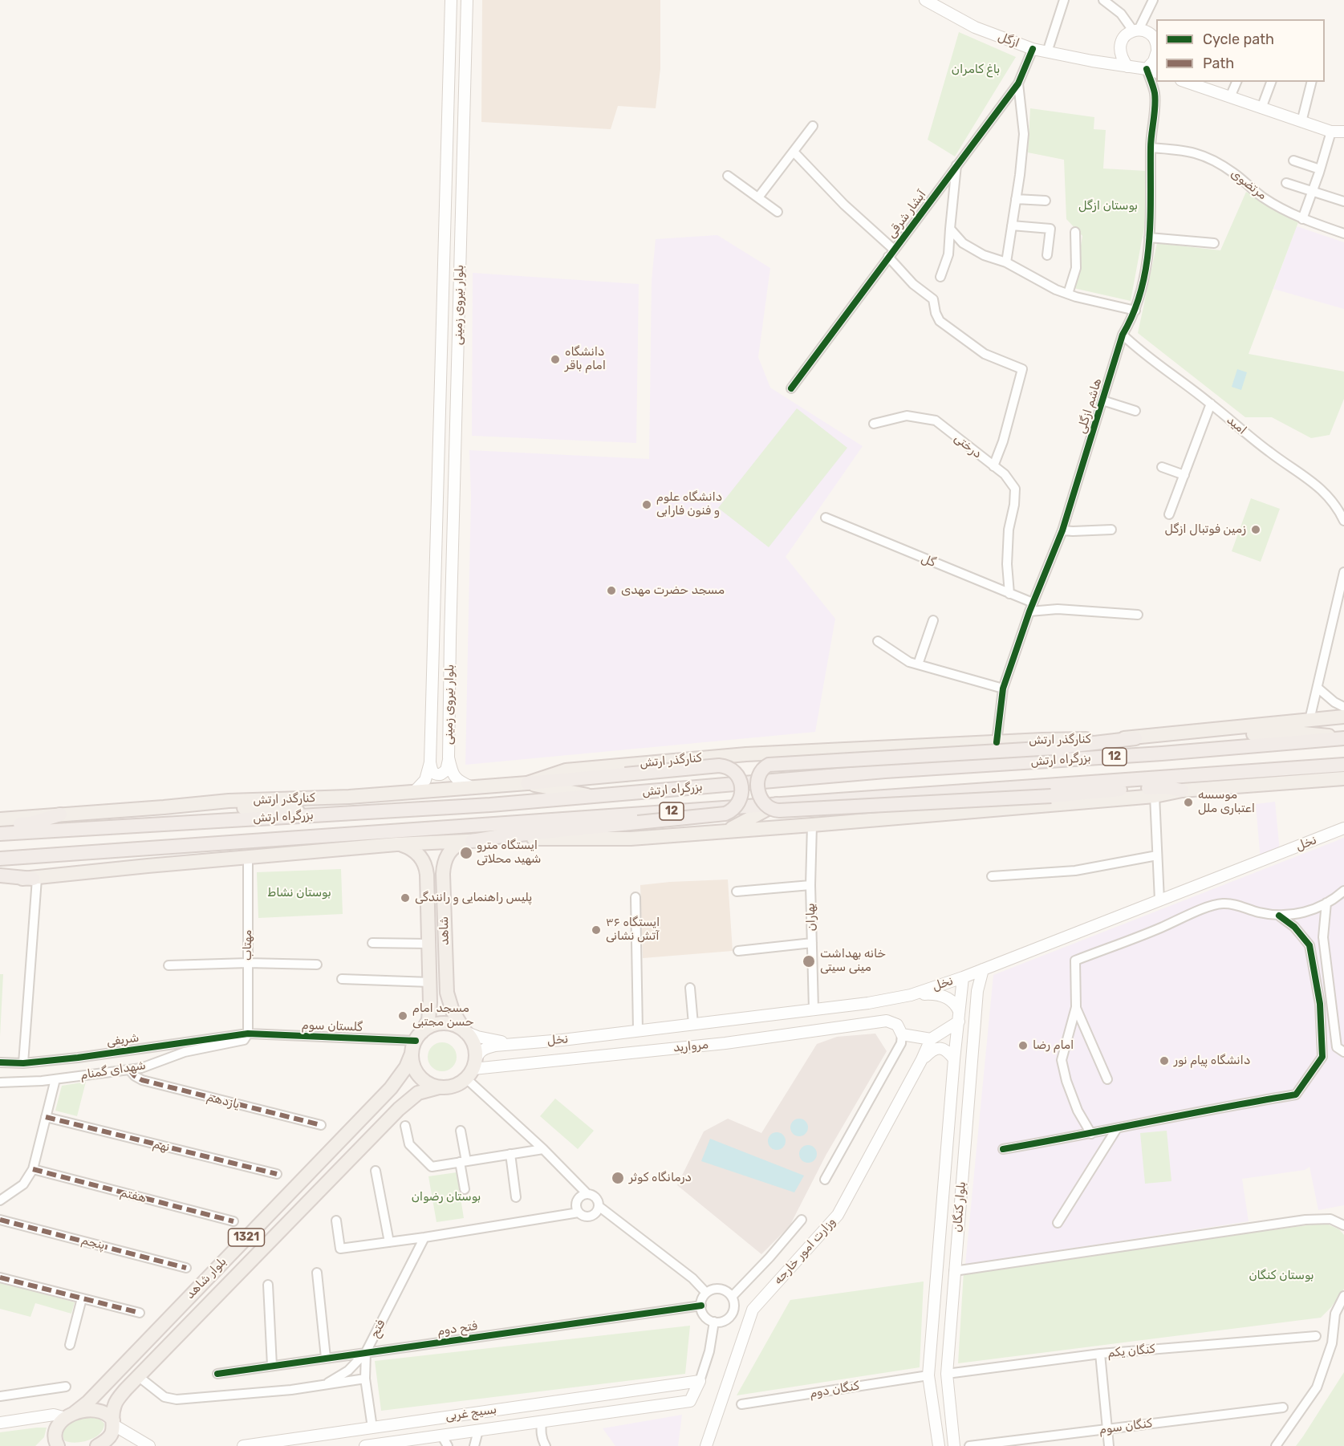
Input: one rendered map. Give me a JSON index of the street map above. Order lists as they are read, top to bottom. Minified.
{"streets":{"highway":["12","بزرگراه ارتش"],"main road":["ازگل","بلوار نیروی زمینی","کنارگذر ارتش","نخل","شاهد","مروارید","بلوار کنگان","1321","وزارت امور خارجه","بلوار شاهد","بسیج غربی"],"street":["مرتضوی","آبشار شرقی","هاشم ازگلی","امید","درختی","گل","بهاران","مهتاب","گلستان سوم","شریفی","شهدای گمنام","یازدهم","نهم","هفتم","پنجم","فتح","فتح دوم","کنگان یکم","کنگان دوم","کنگان سوم"]},"crossings":[["ازگل","آبشار شرقی"],["مرتضوی","هاشم ازگلی"],["آبشار شرقی","درختی"],["بلوار نیروی زمینی","کنارگذر ارتش"],["هاشم ازگلی","امید"],["هاشم ازگلی","گل"],["هاشم ازگلی","کنارگذر ارتش"],["نخل","بهاران"],["نخل","بلوار کنگان"],["شاهد","گلستان سوم"],["شاهد","مروارید"],["شاهد","بلوار شاهد"],["مهتاب","گلستان سوم"],["مهتاب","شریفی"],["مهتاب","شهدای گمنام"],["گلستان سوم","شریفی"],["گلستان سوم","مروارید"],["گلستان سوم","شهدای گمنام"],["گلستان سوم","بلوار شاهد"],["شریفی","شهدای گمنام"],["مروارید","بلوار شاهد"],["شهدای گمنام","یازدهم"],["بلوار کنگان","کنگان یکم"],["بلوار کنگان","کنگان دوم"],["فتح","فتح دوم"],["فتح","بسیج غربی"]],"parks":["باغ کامران","بوستان ازگل","بوستان نشاط","بوستان رضوان","بوستان کنگان"],"places":["دانشگاه امام باقر","دانشگاه علوم و فنون فارابی","زمین فوتبال ازگل","مسجد حضرت مهدی","موسسه اعتباری ملل","ایستگاه مترو شهید محلاتی","پلیس راهنمایی و رانندگی","ایستگاه ۳۶ آتش نشانی","خانه بهداشت مینی سیتی","مسجد امام حسن مجتبی","امام رضا","دانشگاه پیام نور","درمانگاه کوثر"],"legend":["Cycle path","Path"]}
